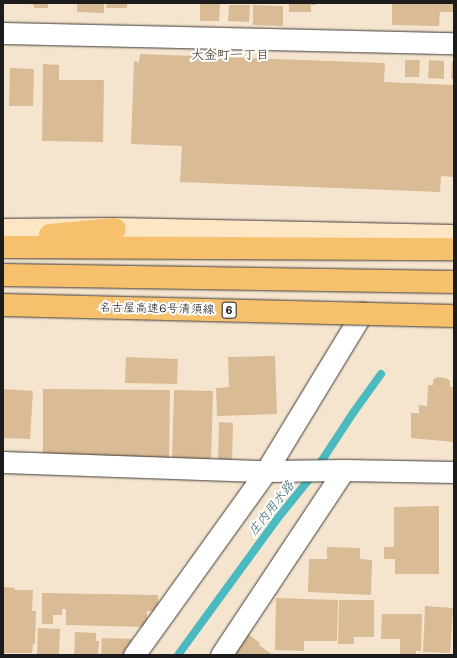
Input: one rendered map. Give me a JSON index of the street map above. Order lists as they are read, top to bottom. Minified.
{"streets":{"highway":["名古屋高速6号清須線","6"]},"districts":["大金町一丁目"],"water":["庄内用水路"]}
